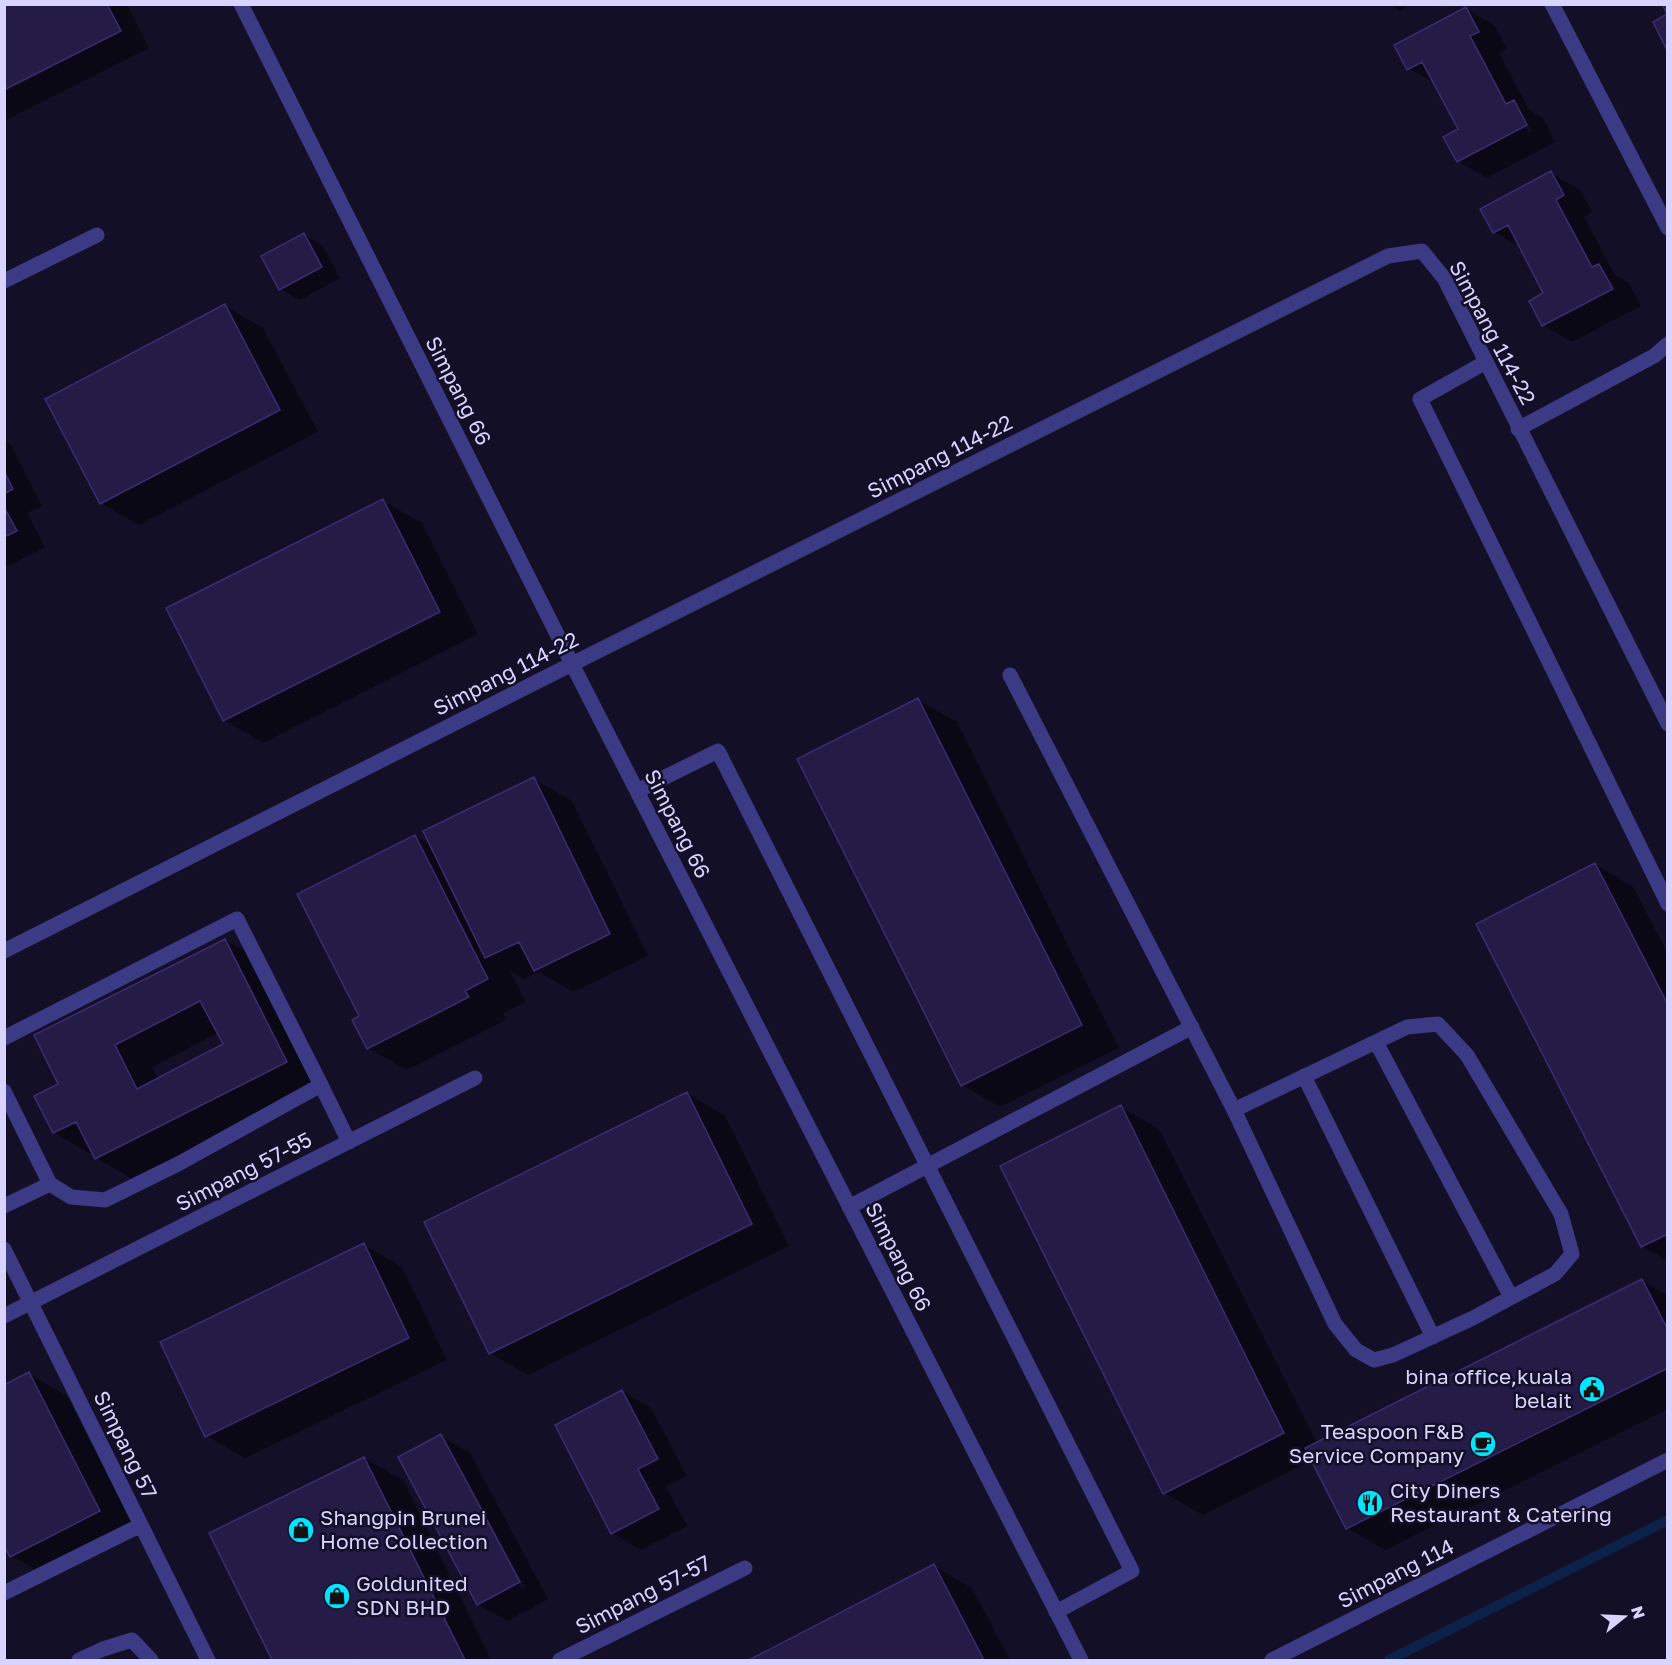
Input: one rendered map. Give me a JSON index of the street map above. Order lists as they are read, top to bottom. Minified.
{"streets":{"street":["Simpang 114-22","Simpang 66","Simpang 57-55","Simpang 57","Simpang 114","Simpang 57-57"]},"crossings":[["Simpang 114-22","Simpang 66"],["Simpang 57-55","Simpang 57"]],"places":{"public building":["bina office,kuala belait"],"cafe":["Teaspoon F&B Service Company"],"restaurant":["City Diners Restaurant & Catering"],"shop":["Shangpin Brunei Home Collection","Goldunited SDN BHD"]},"north":"right"}
